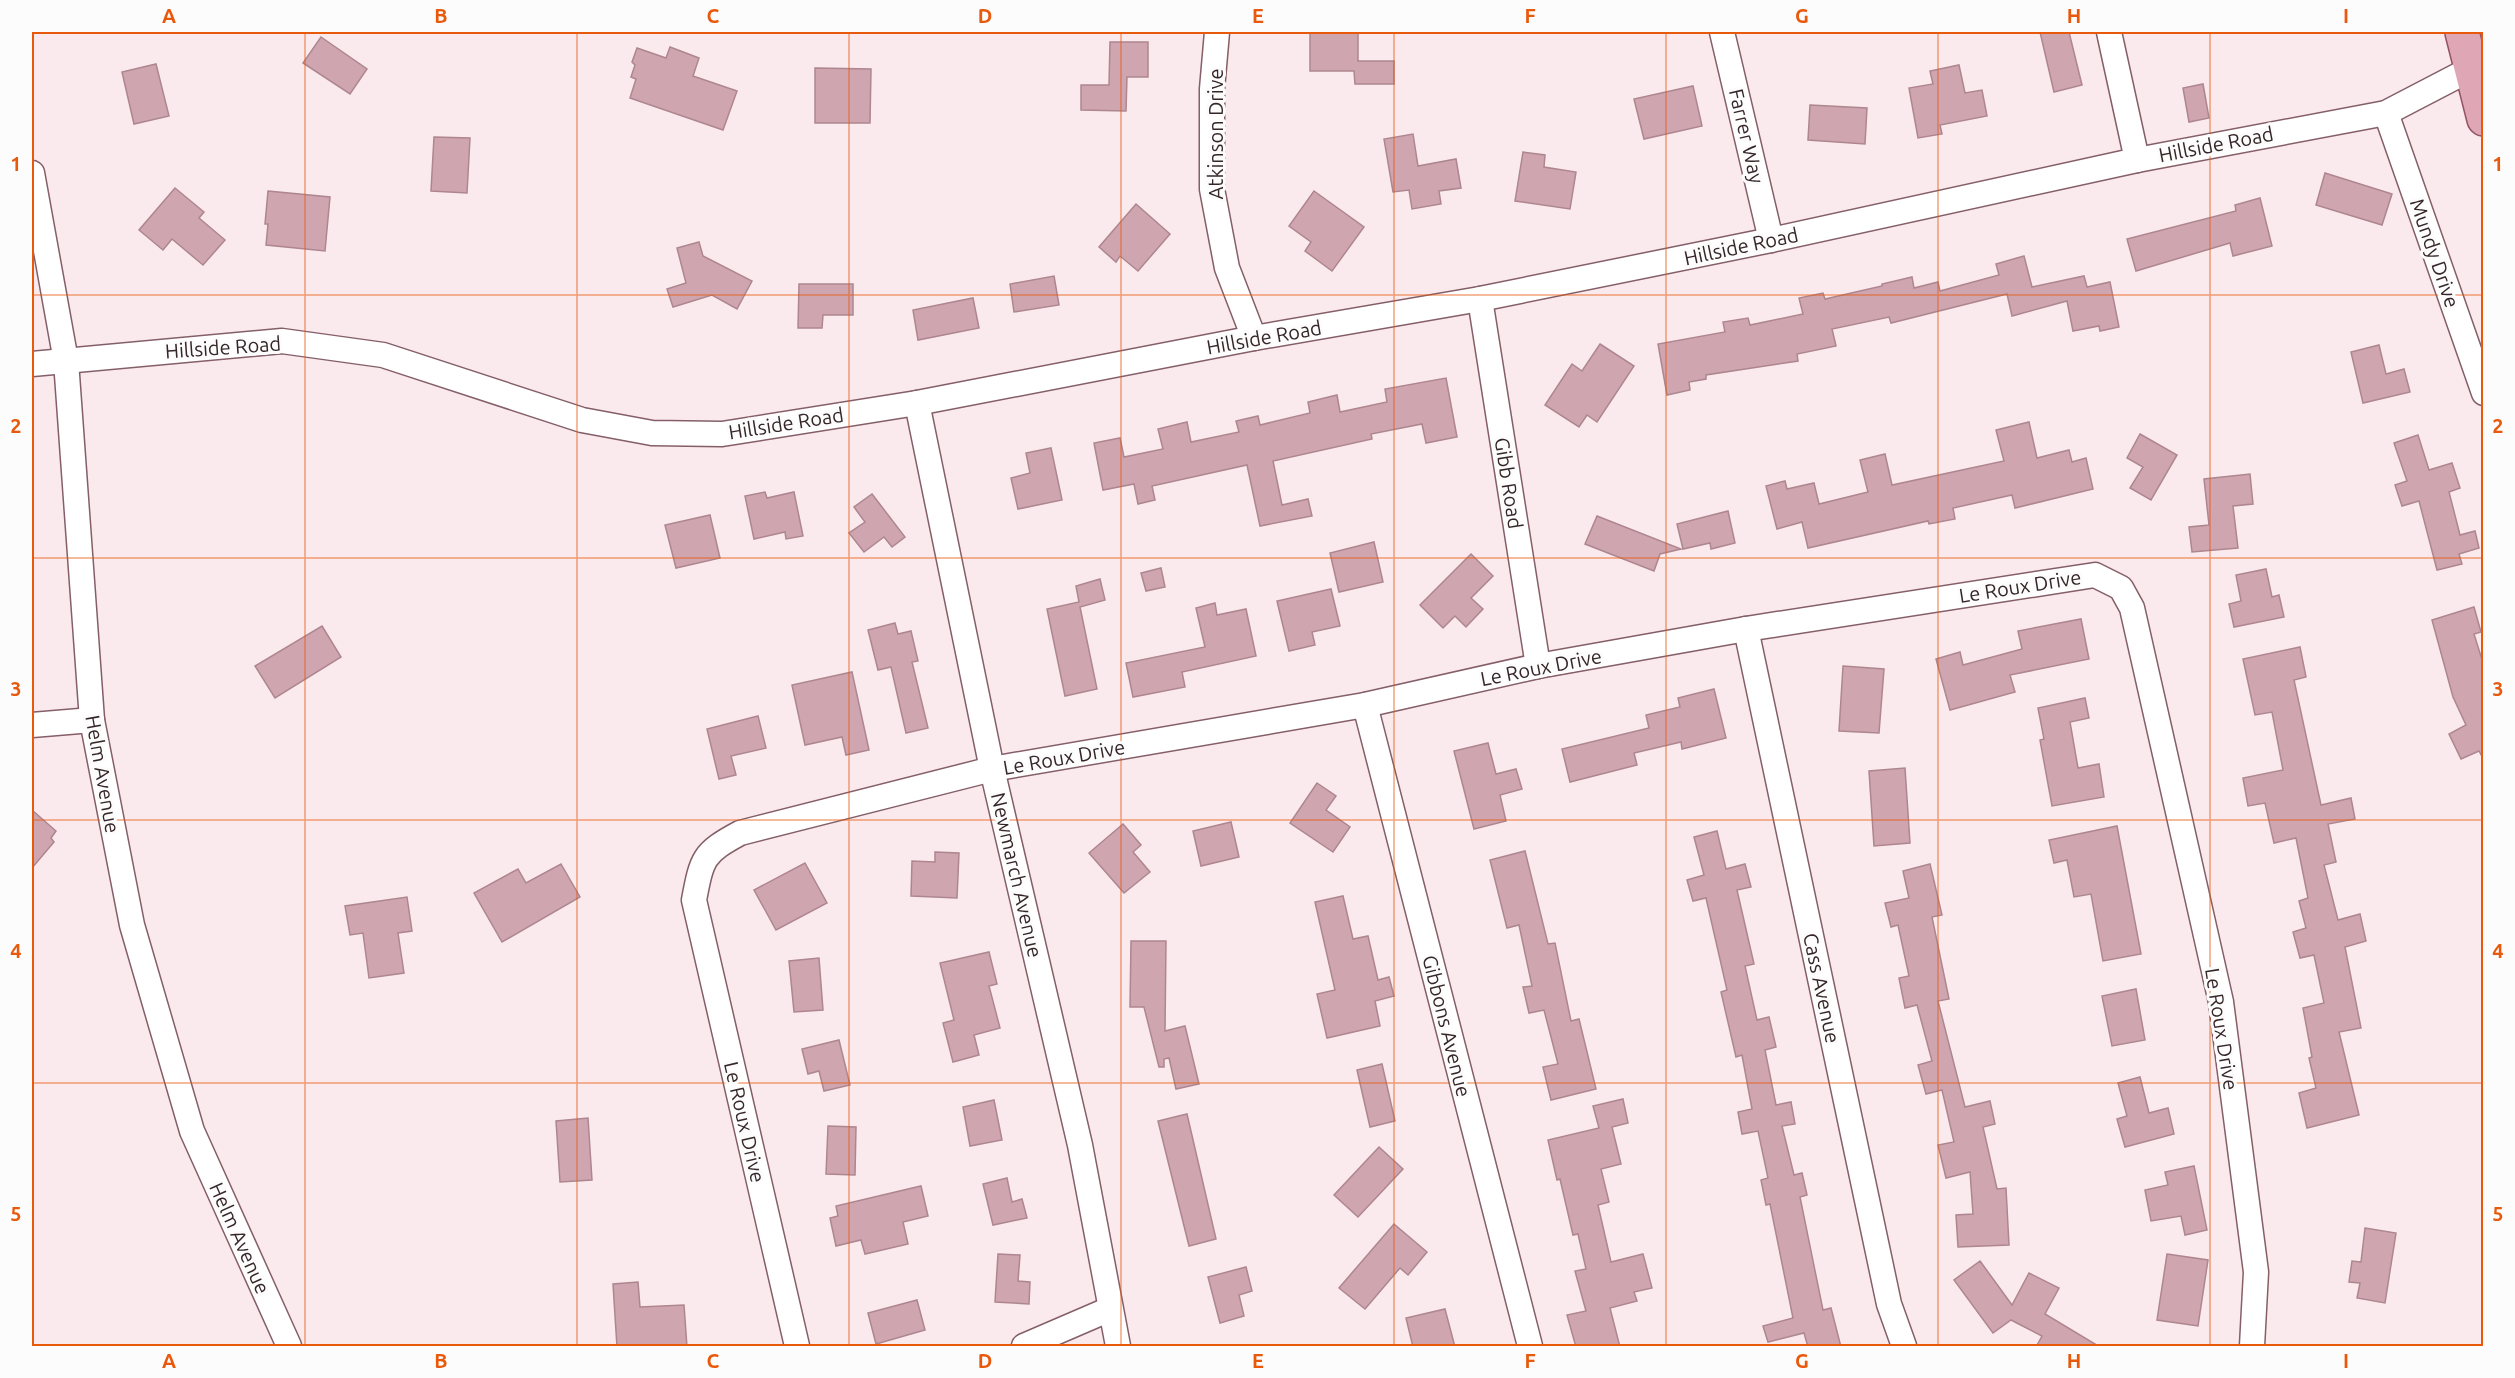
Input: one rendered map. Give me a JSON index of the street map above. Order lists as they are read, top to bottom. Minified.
{"streets":{"street":["Atkinson Drive","Farrer Way","Hillside Road","Mundy Drive","Gibb Road","Le Roux Drive","Helm Avenue","Newmarch Avenue","Cass Avenue","Gibbons Avenue"]},"crossings":[["Atkinson Drive","Hillside Road"],["Farrer Way","Hillside Road"],["Hillside Road","Mundy Drive"],["Hillside Road","Gibb Road"],["Hillside Road","Helm Avenue"],["Hillside Road","Newmarch Avenue"],["Gibb Road","Le Roux Drive"],["Le Roux Drive","Newmarch Avenue"],["Le Roux Drive","Cass Avenue"],["Le Roux Drive","Gibbons Avenue"]],"grid":{"columns":["A","B","C","D","E","F","G","H","I"],"rows":["1","2","3","4","5"]}}
